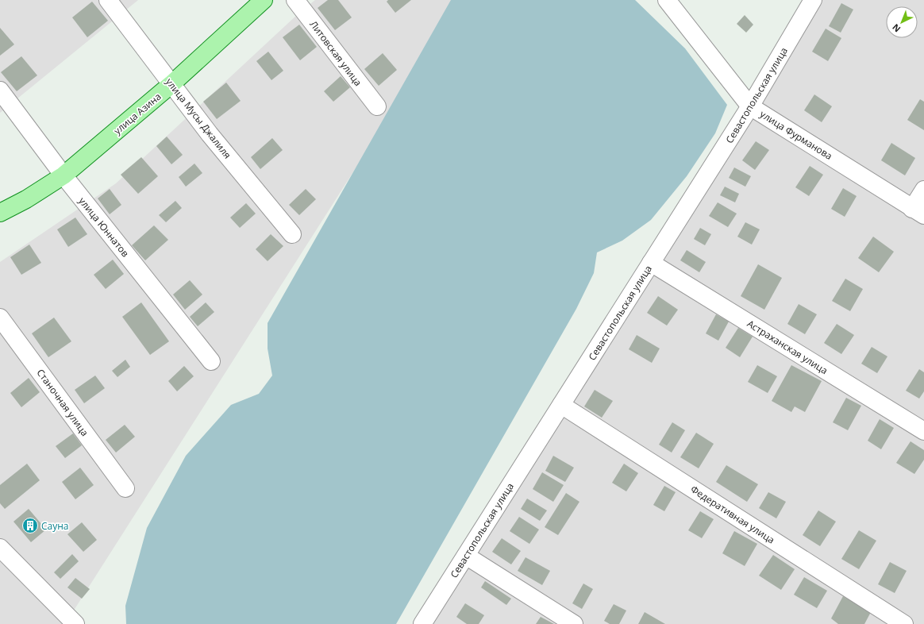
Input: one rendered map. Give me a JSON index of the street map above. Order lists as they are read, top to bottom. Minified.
{"streets":{"main road":["улица Азина"],"street":["Литовская улица","Севастопольская улица","улица Мусы Джалиля","улица Фурманова","улица Юннатов","Астраханская улица","Станочная улица","Федеративная улица"]},"crossings":[["Севастопольская улица","улица Фурманова"],["Севастопольская улица","Астраханская улица"],["Севастопольская улица","Федеративная улица"],["улица Азина","улица Мусы Джалиля"],["улица Азина","улица Юннатов"]],"places":{"building":["Сауна"]},"north":"bottom left"}
